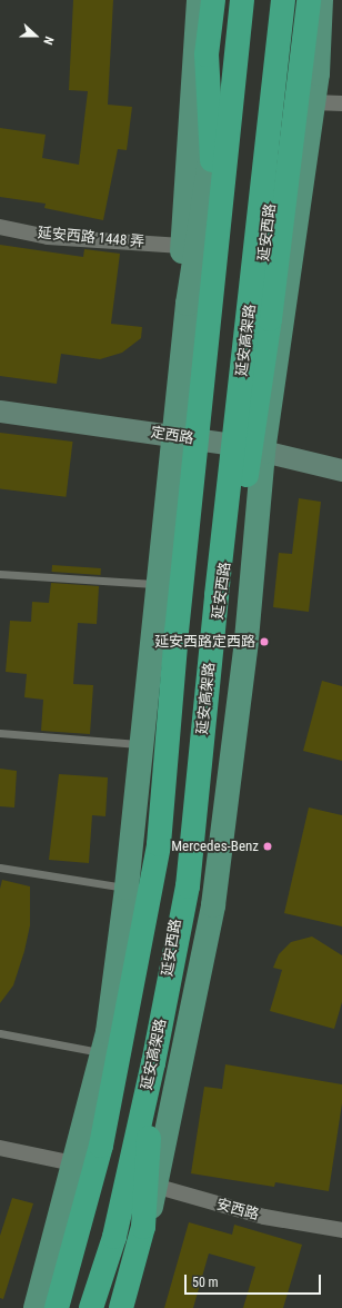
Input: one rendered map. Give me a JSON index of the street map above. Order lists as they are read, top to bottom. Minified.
{"streets":{"highway":["延安高架路"],"main road":["延安西路"],"street":["延安西路 1448 弄","定西路","安西路"]},"crossings":[["延安西路","定西路"],["延安西路","安西路"]],"places":["延安西路定西路","Mercedes-Benz"],"scale_bar":"50 m","north":"right"}
